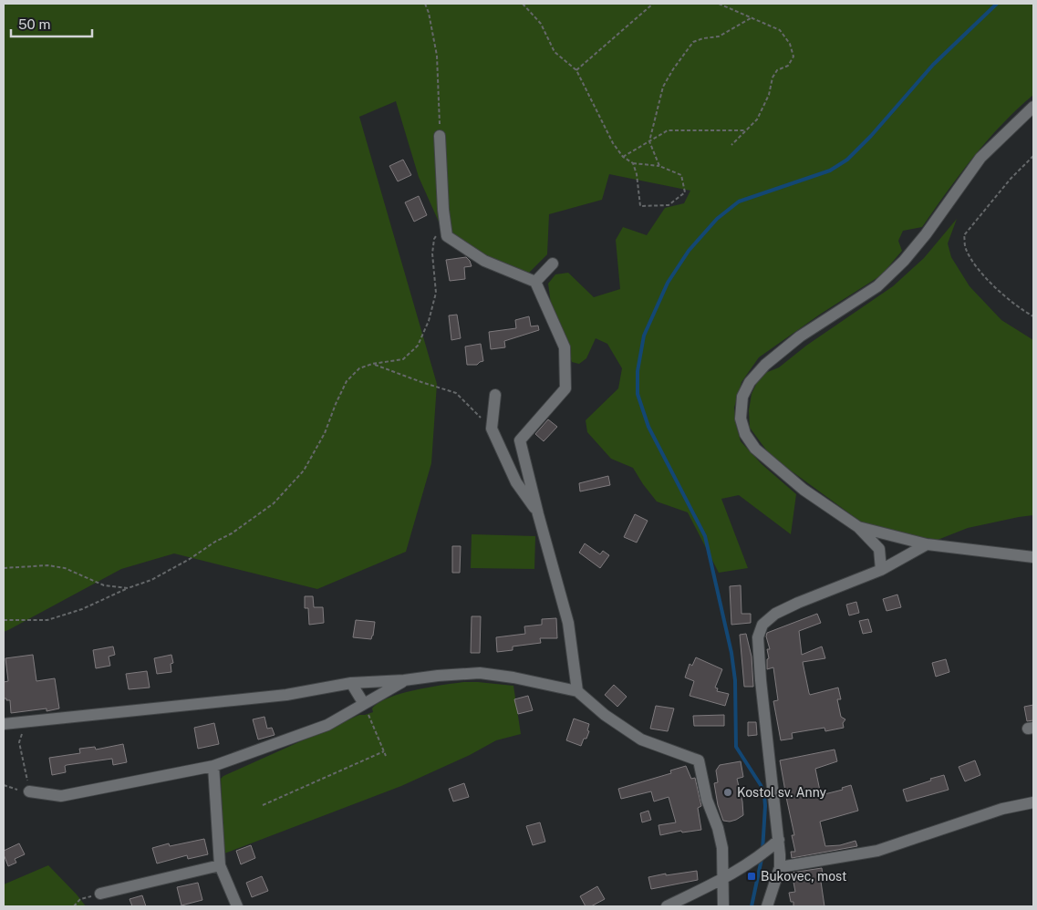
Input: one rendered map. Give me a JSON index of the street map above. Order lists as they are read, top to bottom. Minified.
{"places":{"other":["Kostol sv. Anny"],"transit":["Bukovec, most"]},"scale_bar":"50 m"}
